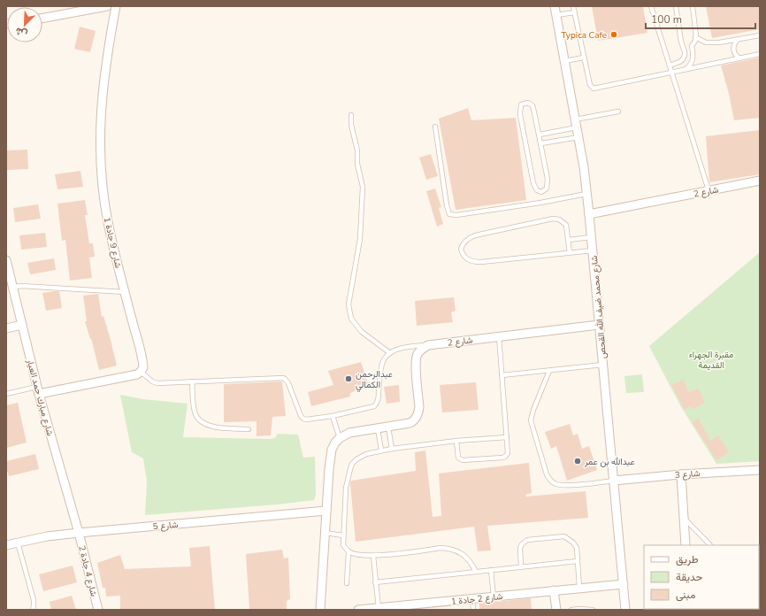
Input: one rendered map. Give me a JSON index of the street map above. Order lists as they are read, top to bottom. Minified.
{"streets":{"street":["شارع 2","شارع 9 جادة 1","شارع محمد ضيف الله القحص","شارع مبارك حمد العيار","شارع 3","شارع 5","شارع 4 جادة 2","شارع 2 جادة 1"]},"crossings":[["شارع 2","شارع محمد ضيف الله القحص"],["شارع محمد ضيف الله القحص","شارع 3"],["شارع محمد ضيف الله القحص","شارع 2 جادة 1"],["شارع مبارك حمد العيار","شارع 5"],["شارع مبارك حمد العيار","شارع 4 جادة 2"],["شارع 5","شارع 4 جادة 2"]],"parks":["مقبرة الجهراء القديمة"],"places":["Typica Cafe","عبدالرحمن الكمالي","عبدالله بن عمر"],"legend":["طريق","حديقة","مبنى"],"scale_bar":"100 m","north":"bottom left"}
